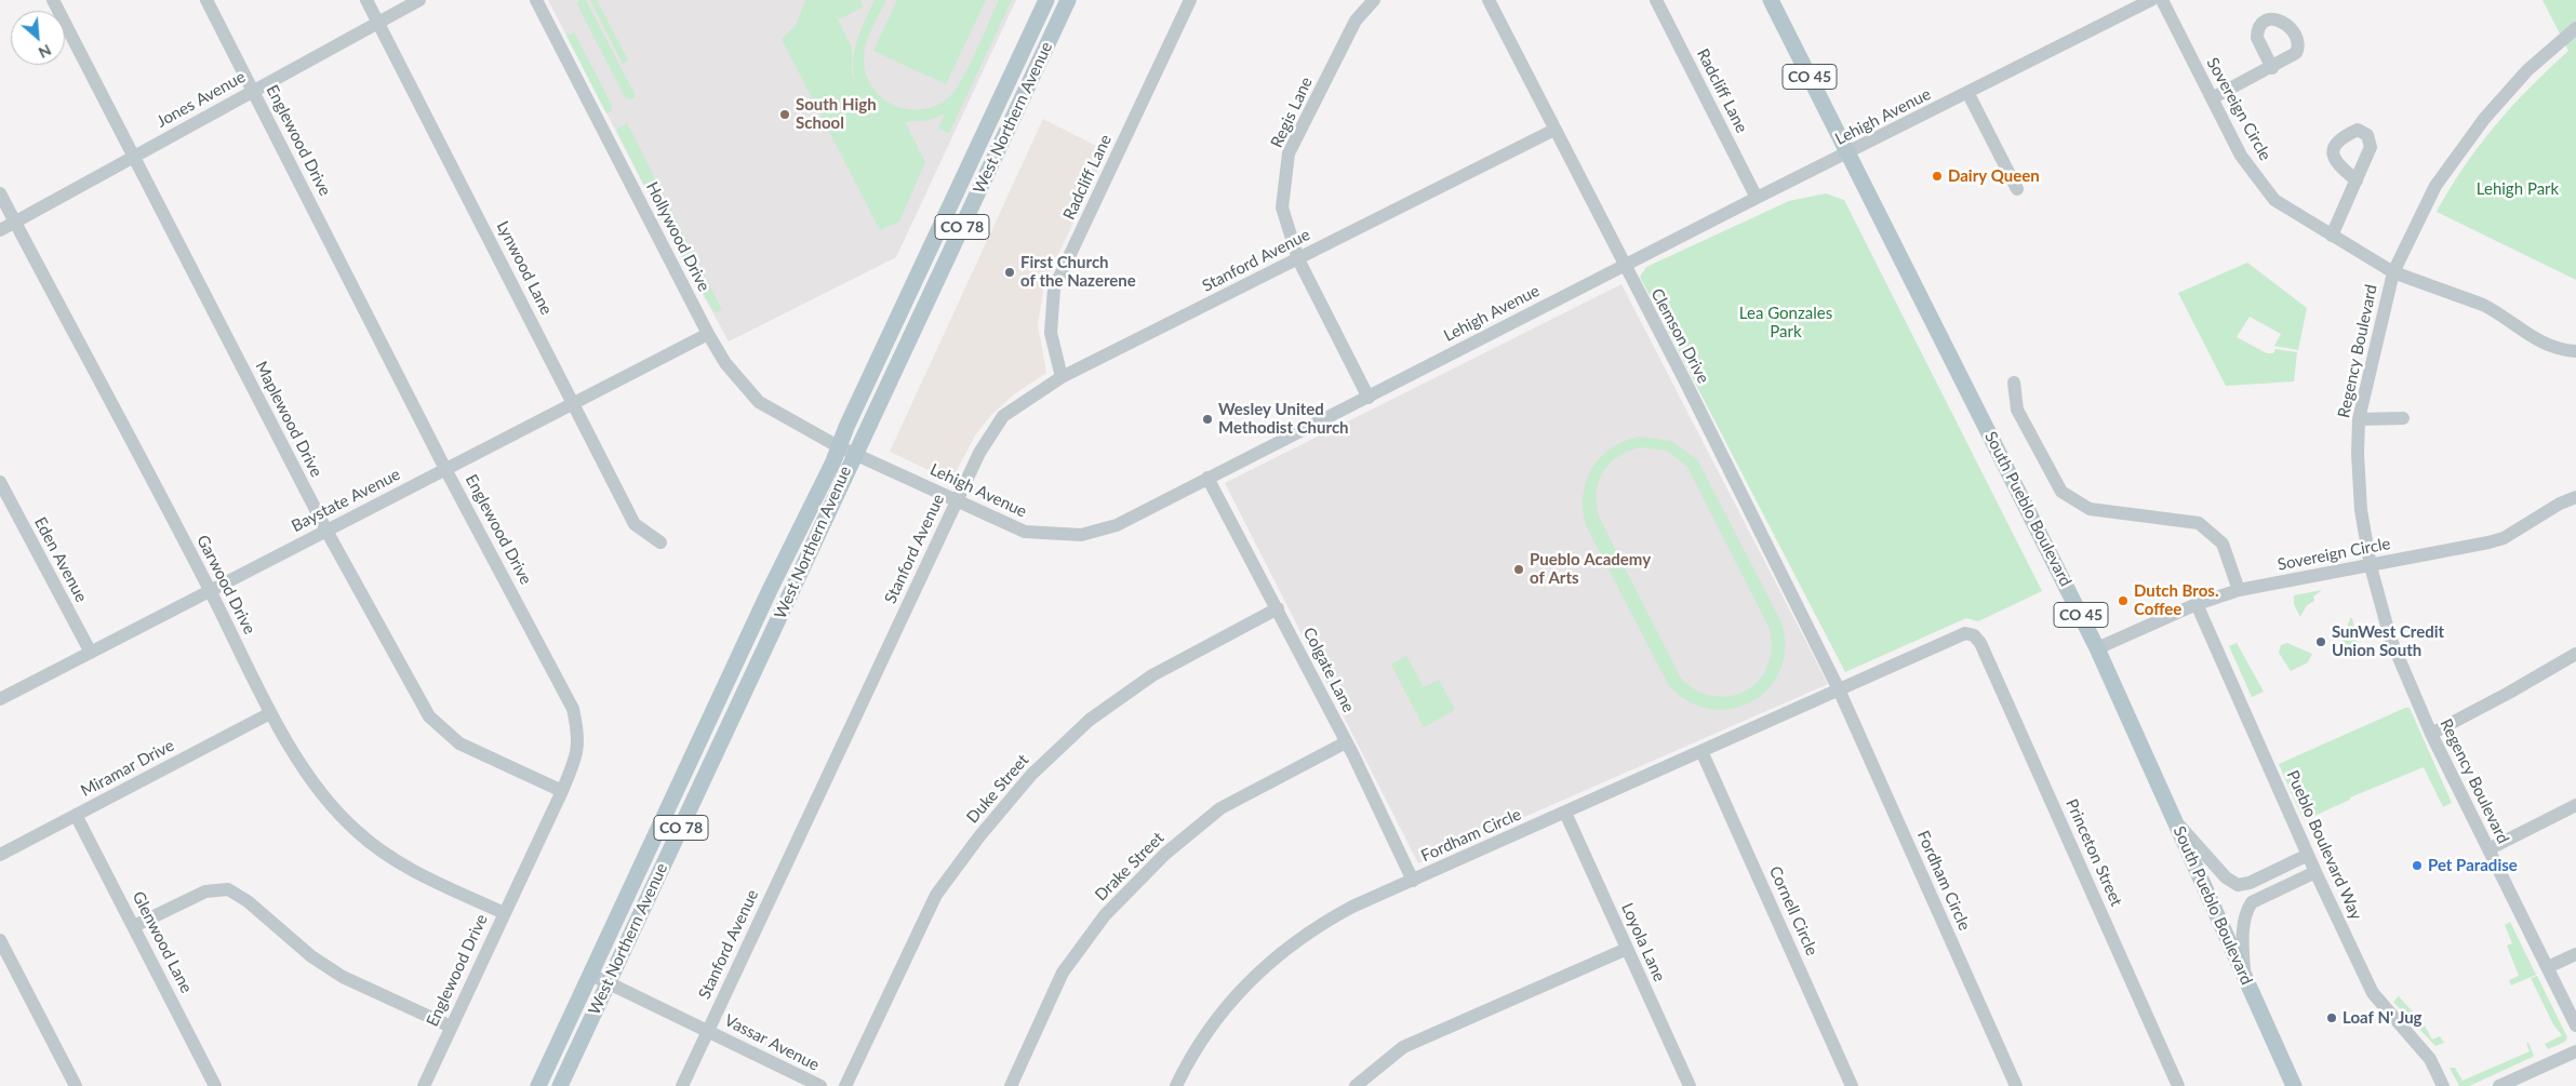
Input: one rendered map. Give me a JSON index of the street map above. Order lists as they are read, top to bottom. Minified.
{"streets":{"main road":["CO 45","West Northern Avenue","CO 78","South Pueblo Boulevard"],"street":["Radcliff Lane","Jones Avenue","Sovereign Circle","Regis Lane","Lehigh Avenue","Englewood Drive","Hollywood Drive","Stanford Avenue","Lynwood Lane","Clemson Drive","Regency Boulevard","Maplewood Drive","Baystate Avenue","Eden Avenue","Garwood Drive","Colgate Lane","Miramar Drive","Duke Street","Fordham Circle","Pueblo Boulevard Way","Princeton Street","Drake Street","Cornell Circle","Glenwood Lane","Loyola Lane","Vassar Avenue"]},"crossings":[["Radcliff Lane","Lehigh Avenue"],["Radcliff Lane","Stanford Avenue"],["Jones Avenue","Englewood Drive"],["Jones Avenue","Lynwood Lane"],["Jones Avenue","Maplewood Drive"],["Jones Avenue","Garwood Drive"],["Sovereign Circle","Regency Boulevard"],["Sovereign Circle","South Pueblo Boulevard"],["Sovereign Circle","Pueblo Boulevard Way"],["Regis Lane","Lehigh Avenue"],["Regis Lane","Stanford Avenue"],["Lehigh Avenue","West Northern Avenue"],["Lehigh Avenue","Hollywood Drive"],["Lehigh Avenue","Stanford Avenue"],["Lehigh Avenue","Clemson Drive"],["Lehigh Avenue","South Pueblo Boulevard"],["Lehigh Avenue","Colgate Lane"],["West Northern Avenue","Hollywood Drive"],["West Northern Avenue","Vassar Avenue"],["Englewood Drive","Maplewood Drive"],["Englewood Drive","Baystate Avenue"],["Englewood Drive","Garwood Drive"],["Hollywood Drive","Baystate Avenue"],["Stanford Avenue","Clemson Drive"],["Stanford Avenue","Vassar Avenue"],["Lynwood Lane","Baystate Avenue"],["Clemson Drive","Fordham Circle"],["Maplewood Drive","Baystate Avenue"],["Baystate Avenue","Eden Avenue"],["Baystate Avenue","Garwood Drive"],["Garwood Drive","Miramar Drive"],["Colgate Lane","Duke Street"],["Colgate Lane","Fordham Circle"],["Colgate Lane","Drake Street"],["Miramar Drive","Glenwood Lane"],["Fordham Circle","Princeton Street"],["Fordham Circle","Cornell Circle"],["Fordham Circle","Loyola Lane"]],"parks":["Lehigh Park","Lea Gonzales Park"],"places":["South High School","Dairy Queen","First Church of the Nazerene","Wesley United Methodist Church","Pueblo Academy of Arts","Dutch Bros. Coffee","SunWest Credit Union South","Pet Paradise","Loaf N' Jug"],"north":"bottom right"}
